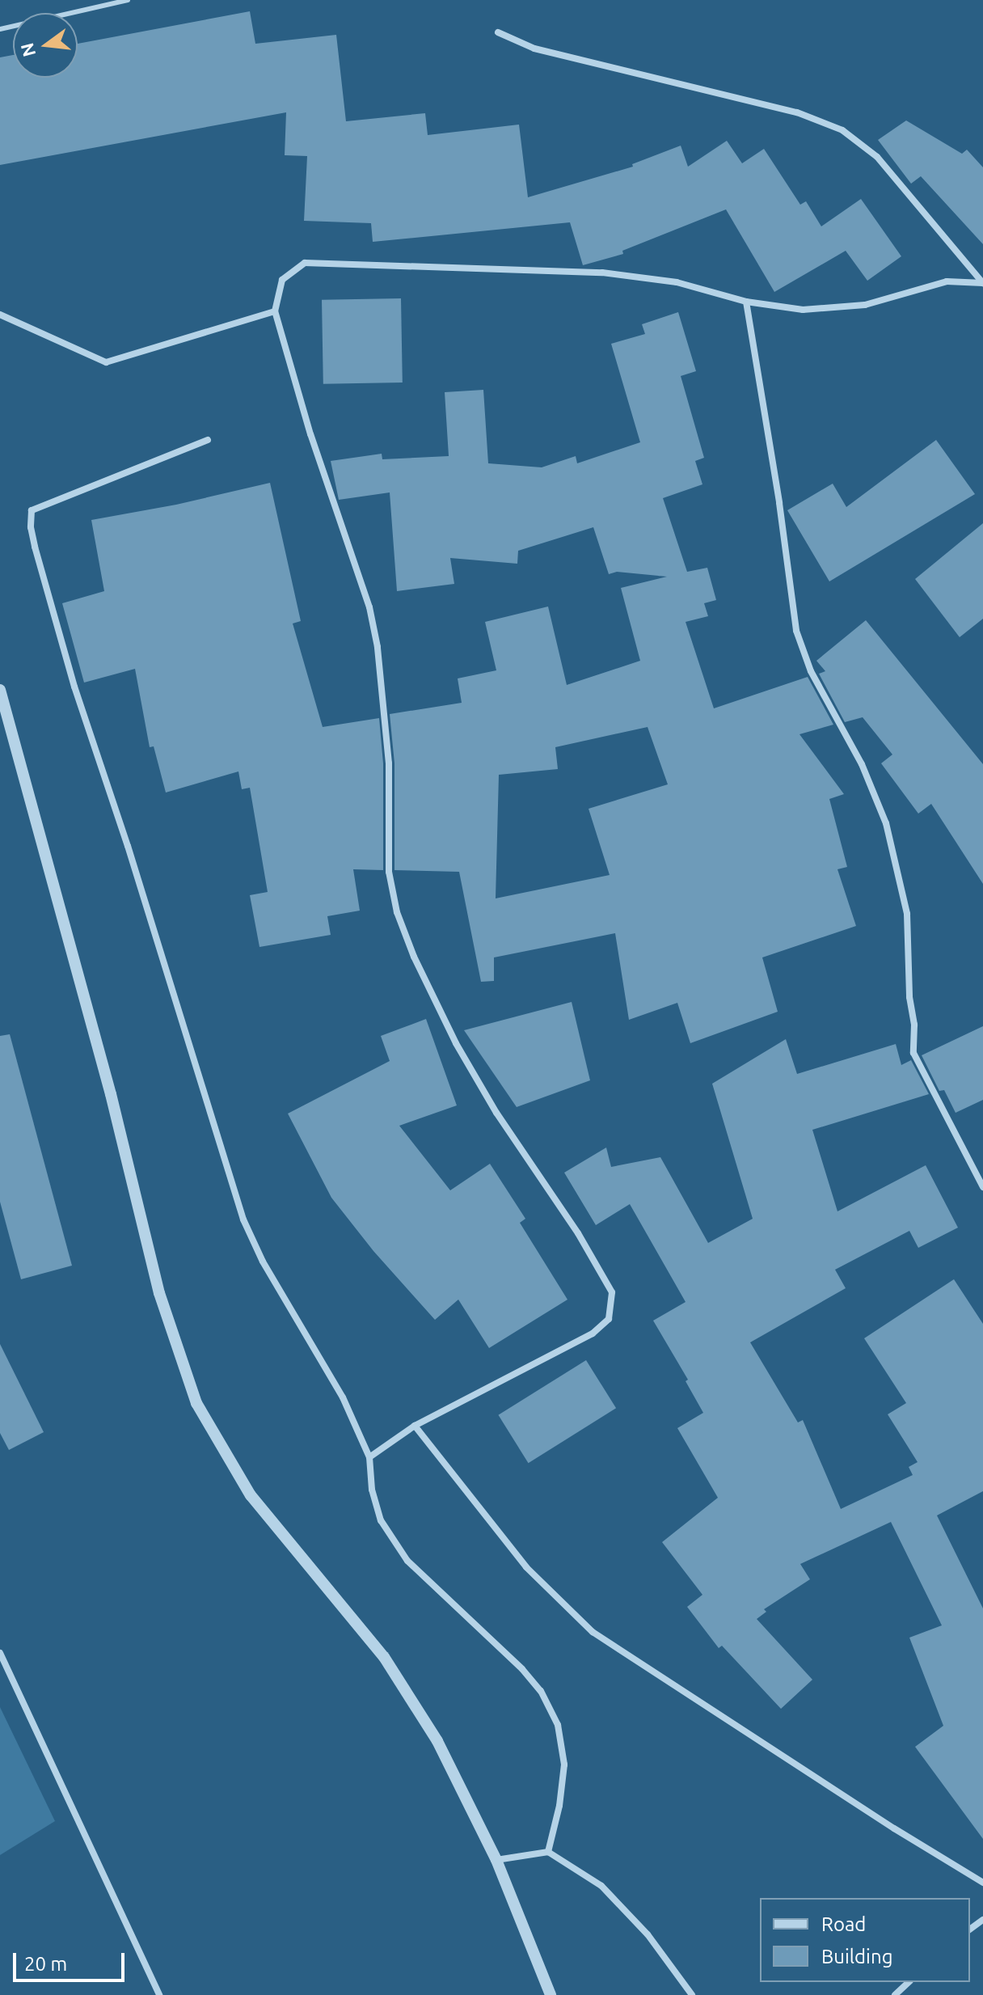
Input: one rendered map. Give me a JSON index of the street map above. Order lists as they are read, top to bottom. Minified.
{"legend":["Road","Building"],"scale_bar":"20 m","north":"left"}
